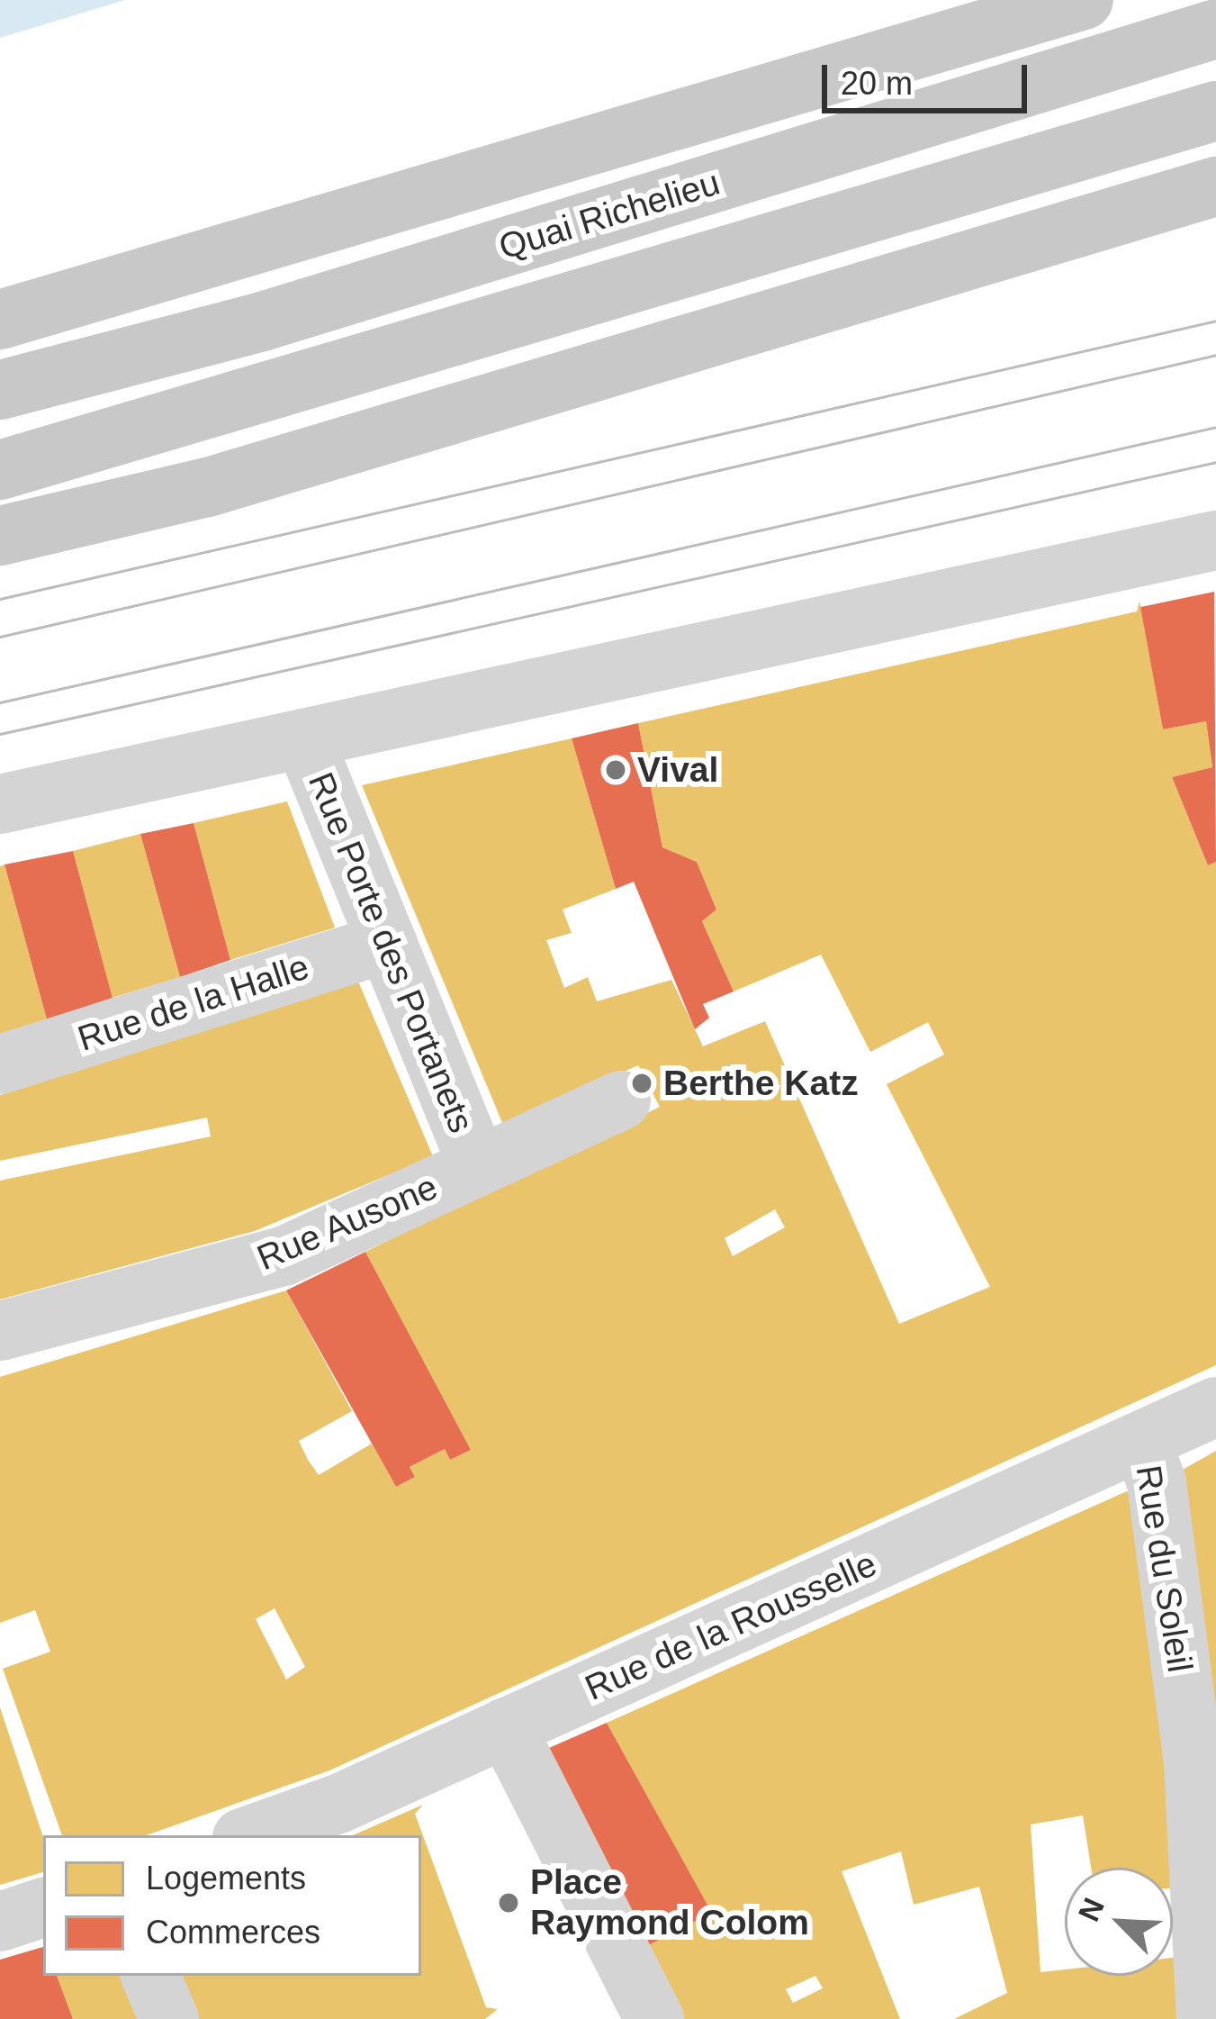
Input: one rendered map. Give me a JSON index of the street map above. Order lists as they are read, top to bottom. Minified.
{"streets":{"main road":["Quai Richelieu"],"street":["Rue Porte des Portanets","Rue de la Halle","Rue Ausone","Rue du Soleil","Rue de la Rousselle"]},"crossings":[["Rue Porte des Portanets","Rue de la Halle"],["Rue Porte des Portanets","Rue Ausone"],["Rue du Soleil","Rue de la Rousselle"]],"places":["Vival","Berthe Katz","Place Raymond Colom"],"legend":["Logements","Commerces"],"scale_bar":"20 m","north":"top left"}
